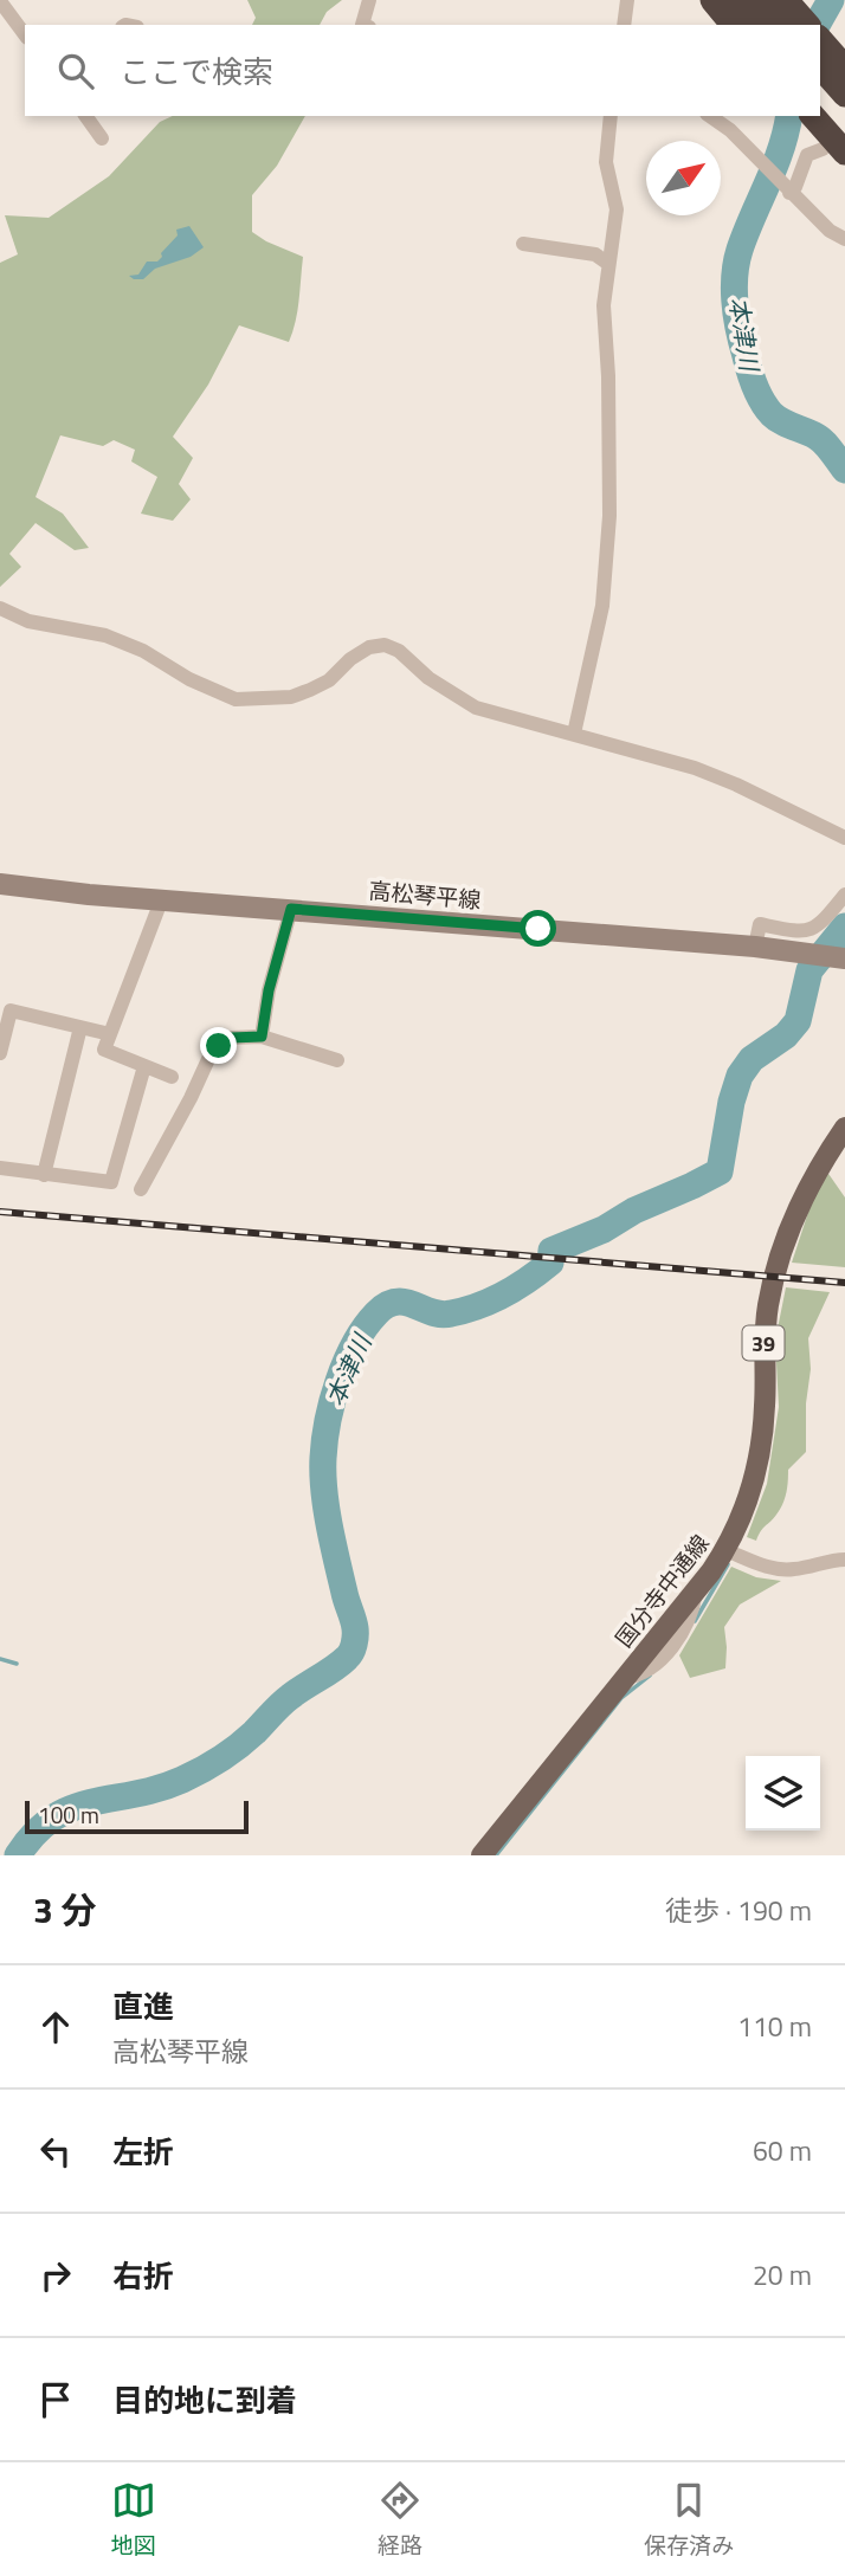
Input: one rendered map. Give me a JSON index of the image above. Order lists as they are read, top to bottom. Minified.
{"streets":{"main road":["高松琴平線","39","国分寺中通線"]},"water":["本津川"],"scale_bar":"100 m","north":"top right","page":{"search":"ここで検索","scale":"100 m","heading":["3 分","徒歩 · 190 m"],"list":[["直進","高松琴平線","110 m"],["左折","60 m"],["右折","20 m"],"目的地に到着"],"nav":["地図","経路","保存済み"]}}
